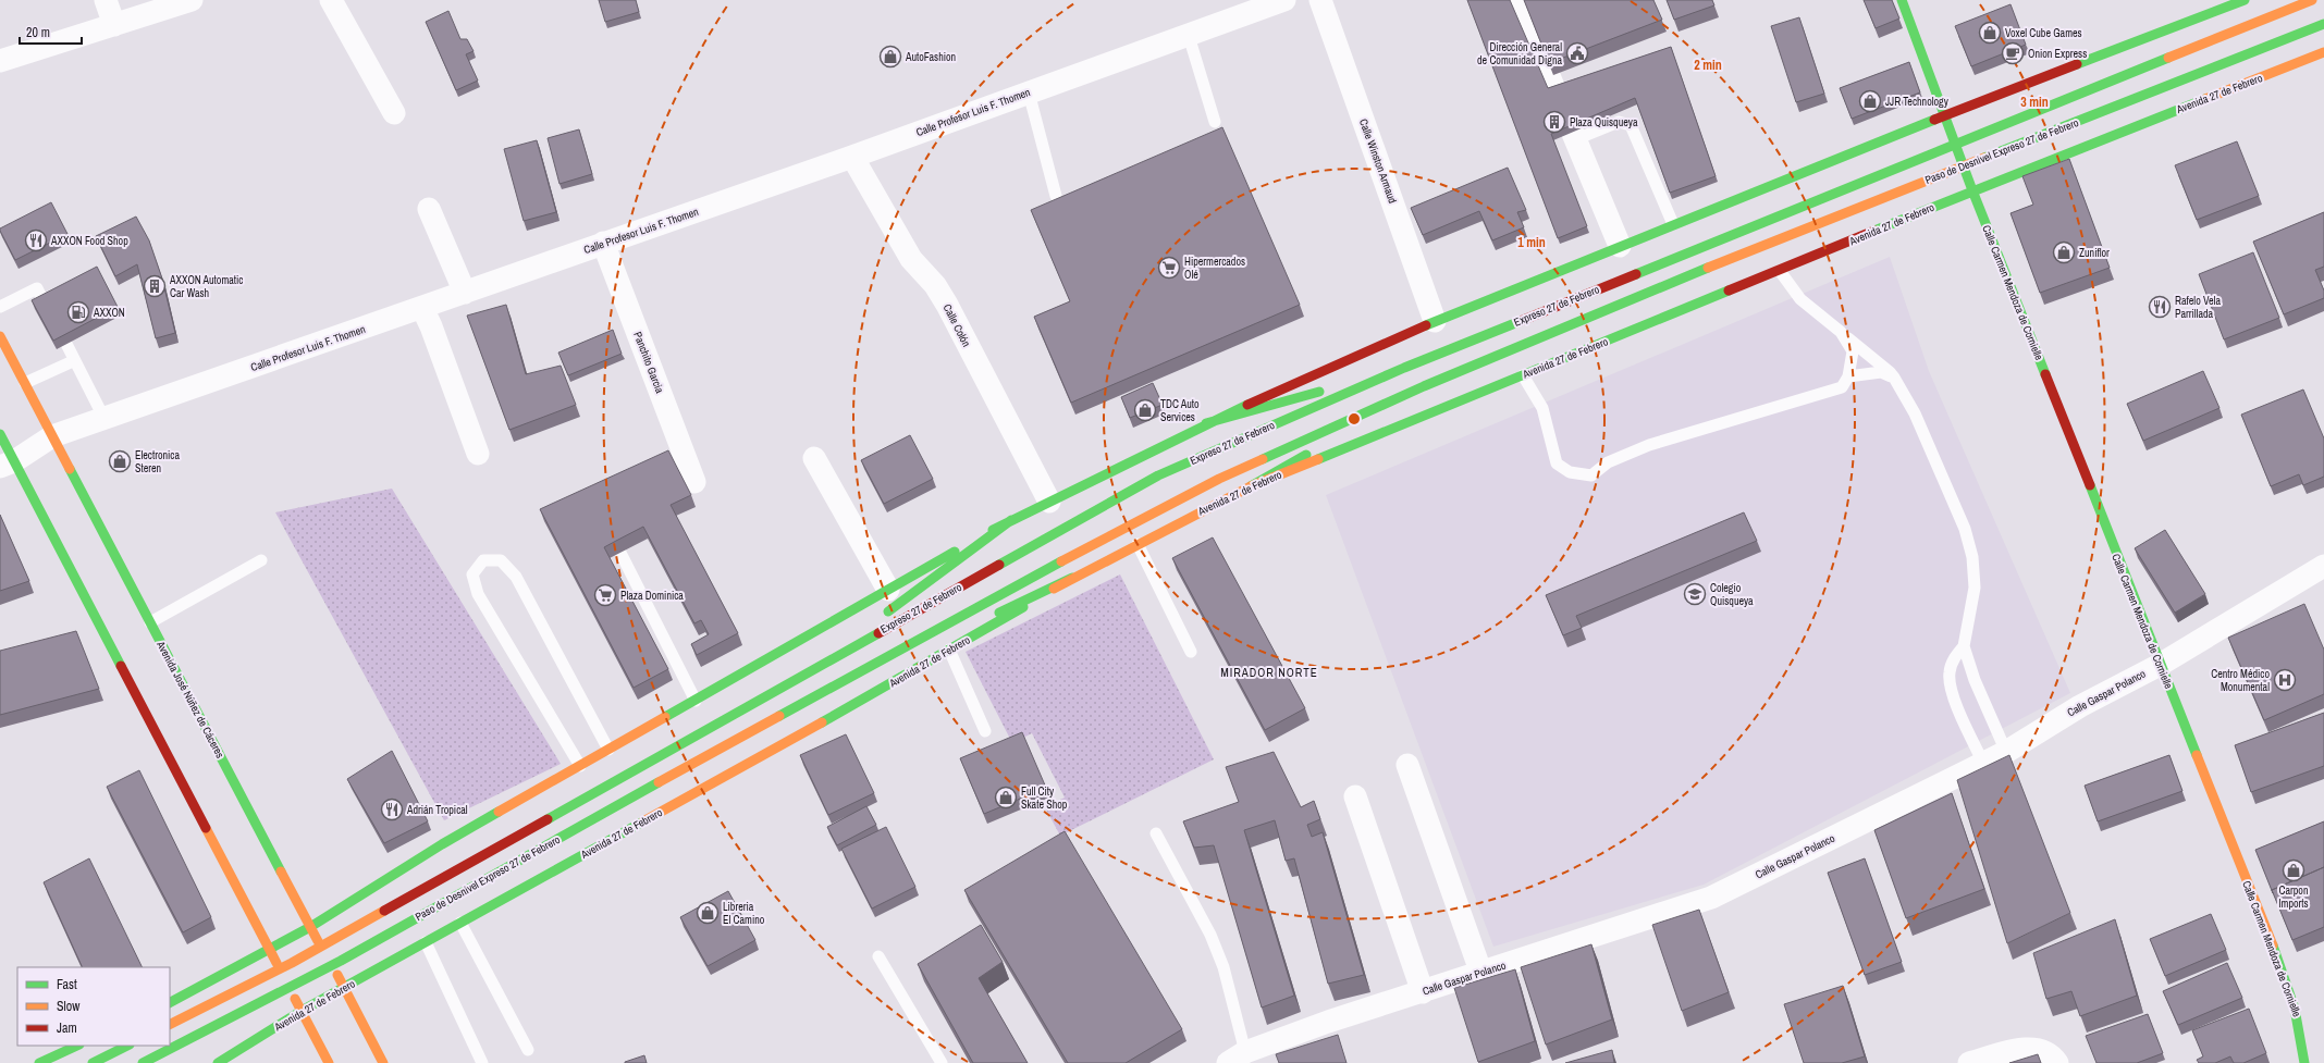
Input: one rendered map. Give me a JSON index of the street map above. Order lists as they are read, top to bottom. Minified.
{"streets":{"main road":["Avenida 27 de Febrero","Paso de Desnivel Expreso 27 de Febrero","Calle Carmen Mendoza de Cornielle","Expreso 27 de Febrero","Avenida José Núñez de Cáceres"],"street":["Calle Profesor Luis F. Thomen","Calle Winston Armaud","Calle Colón","Panchito Garcia","Calle Gaspar Polanco"]},"crossings":[["Avenida 27 de Febrero","Calle Carmen Mendoza de Cornielle"],["Avenida 27 de Febrero","Avenida José Núñez de Cáceres"],["Calle Profesor Luis F. Thomen","Calle Colón"],["Calle Profesor Luis F. Thomen","Panchito Garcia"],["Calle Profesor Luis F. Thomen","Avenida José Núñez de Cáceres"],["Paso de Desnivel Expreso 27 de Febrero","Expreso 27 de Febrero"],["Calle Carmen Mendoza de Cornielle","Calle Gaspar Polanco"]],"districts":["MIRADOR NORTE"],"places":{"shop":["Voxel Cube Games","AutoFashion","JJR Technology","Zuniflor","TDC Auto Services","Electronica Steren","Full City Skate Shop","Carpon Imports","Libreria El Camino"],"public building":["Dirección General de Comunidad Digna"],"cafe":["Onion Express"],"building":["Plaza Quisqueya","AXXON Automatic Car Wash"],"restaurant":["AXXON Food Shop","Rafelo Vela Parrillada","Adrián Tropical"],"supermarket":["Hipermercados Olé","Plaza Dominica"],"fuel station":["AXXON"],"school or university":["Colegio Quisqueya"],"hospital":["Centro Médico Monumental"]},"legend":["Fast","Slow","Jam"],"scale_bar":"20 m","rings":["2 min","3 min","1 min"]}
